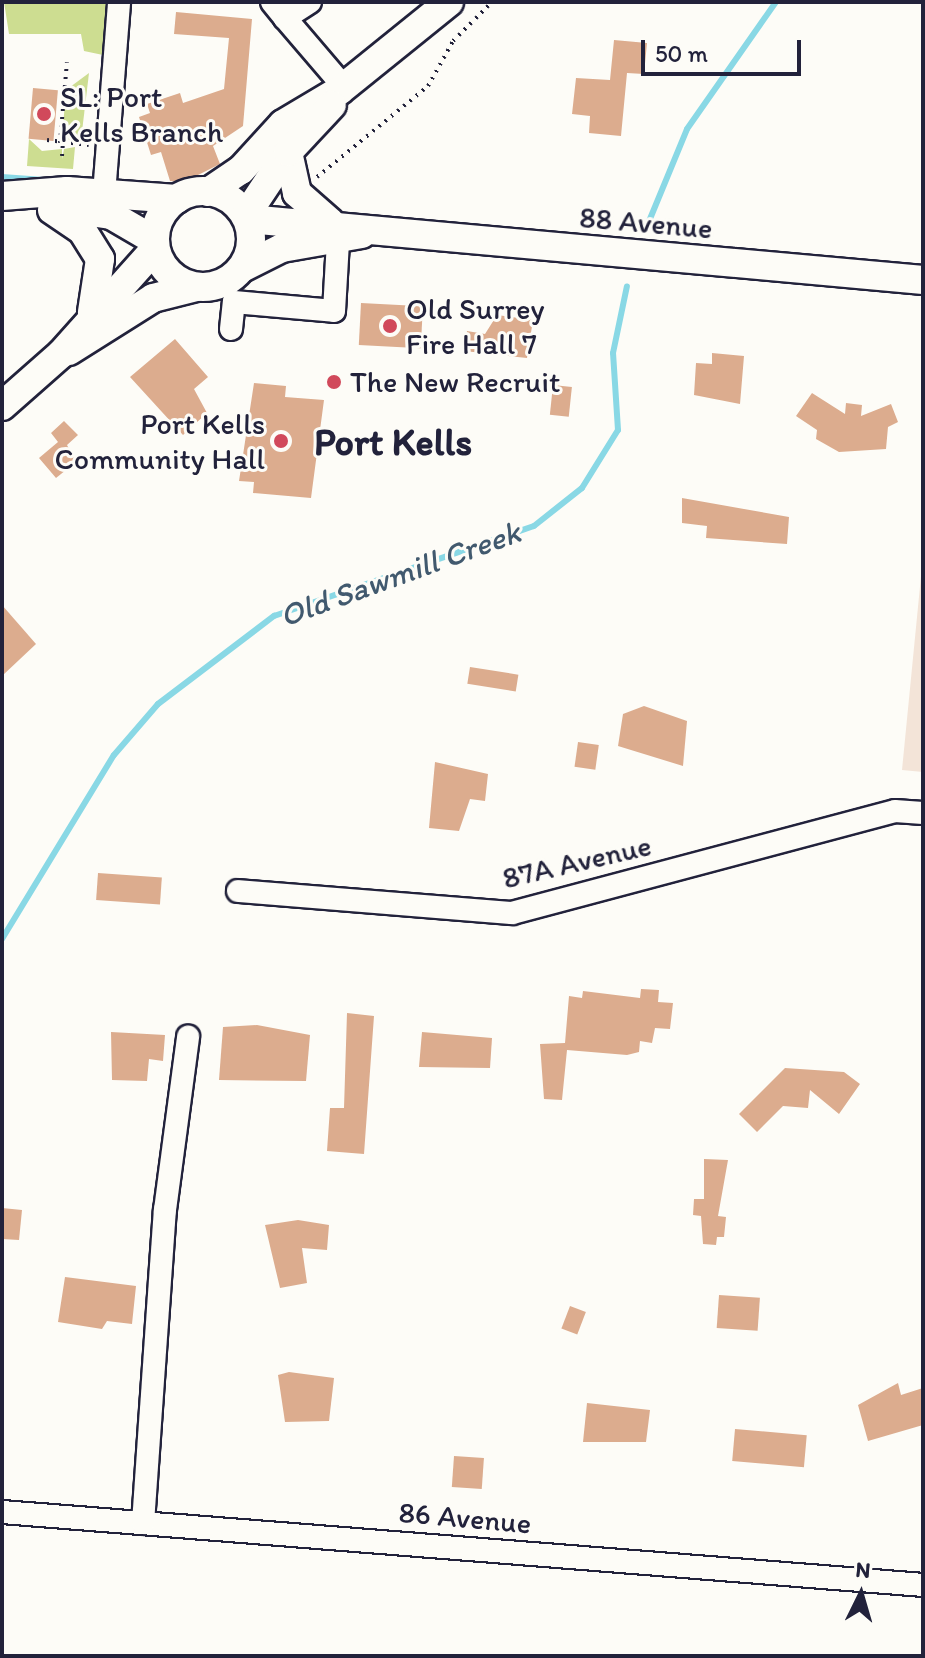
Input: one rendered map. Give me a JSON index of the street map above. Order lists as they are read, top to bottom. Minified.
{"streets":{"main road":["88 Avenue"],"street":["87A Avenue","86 Avenue"]},"districts":["Port Kells"],"water":["Old Sawmill Creek"],"places":["SL: Port Kells Branch","Old Surrey Fire Hall 7","The New Recruit","Port Kells Community Hall"],"scale_bar":"50 m","north":"top"}
